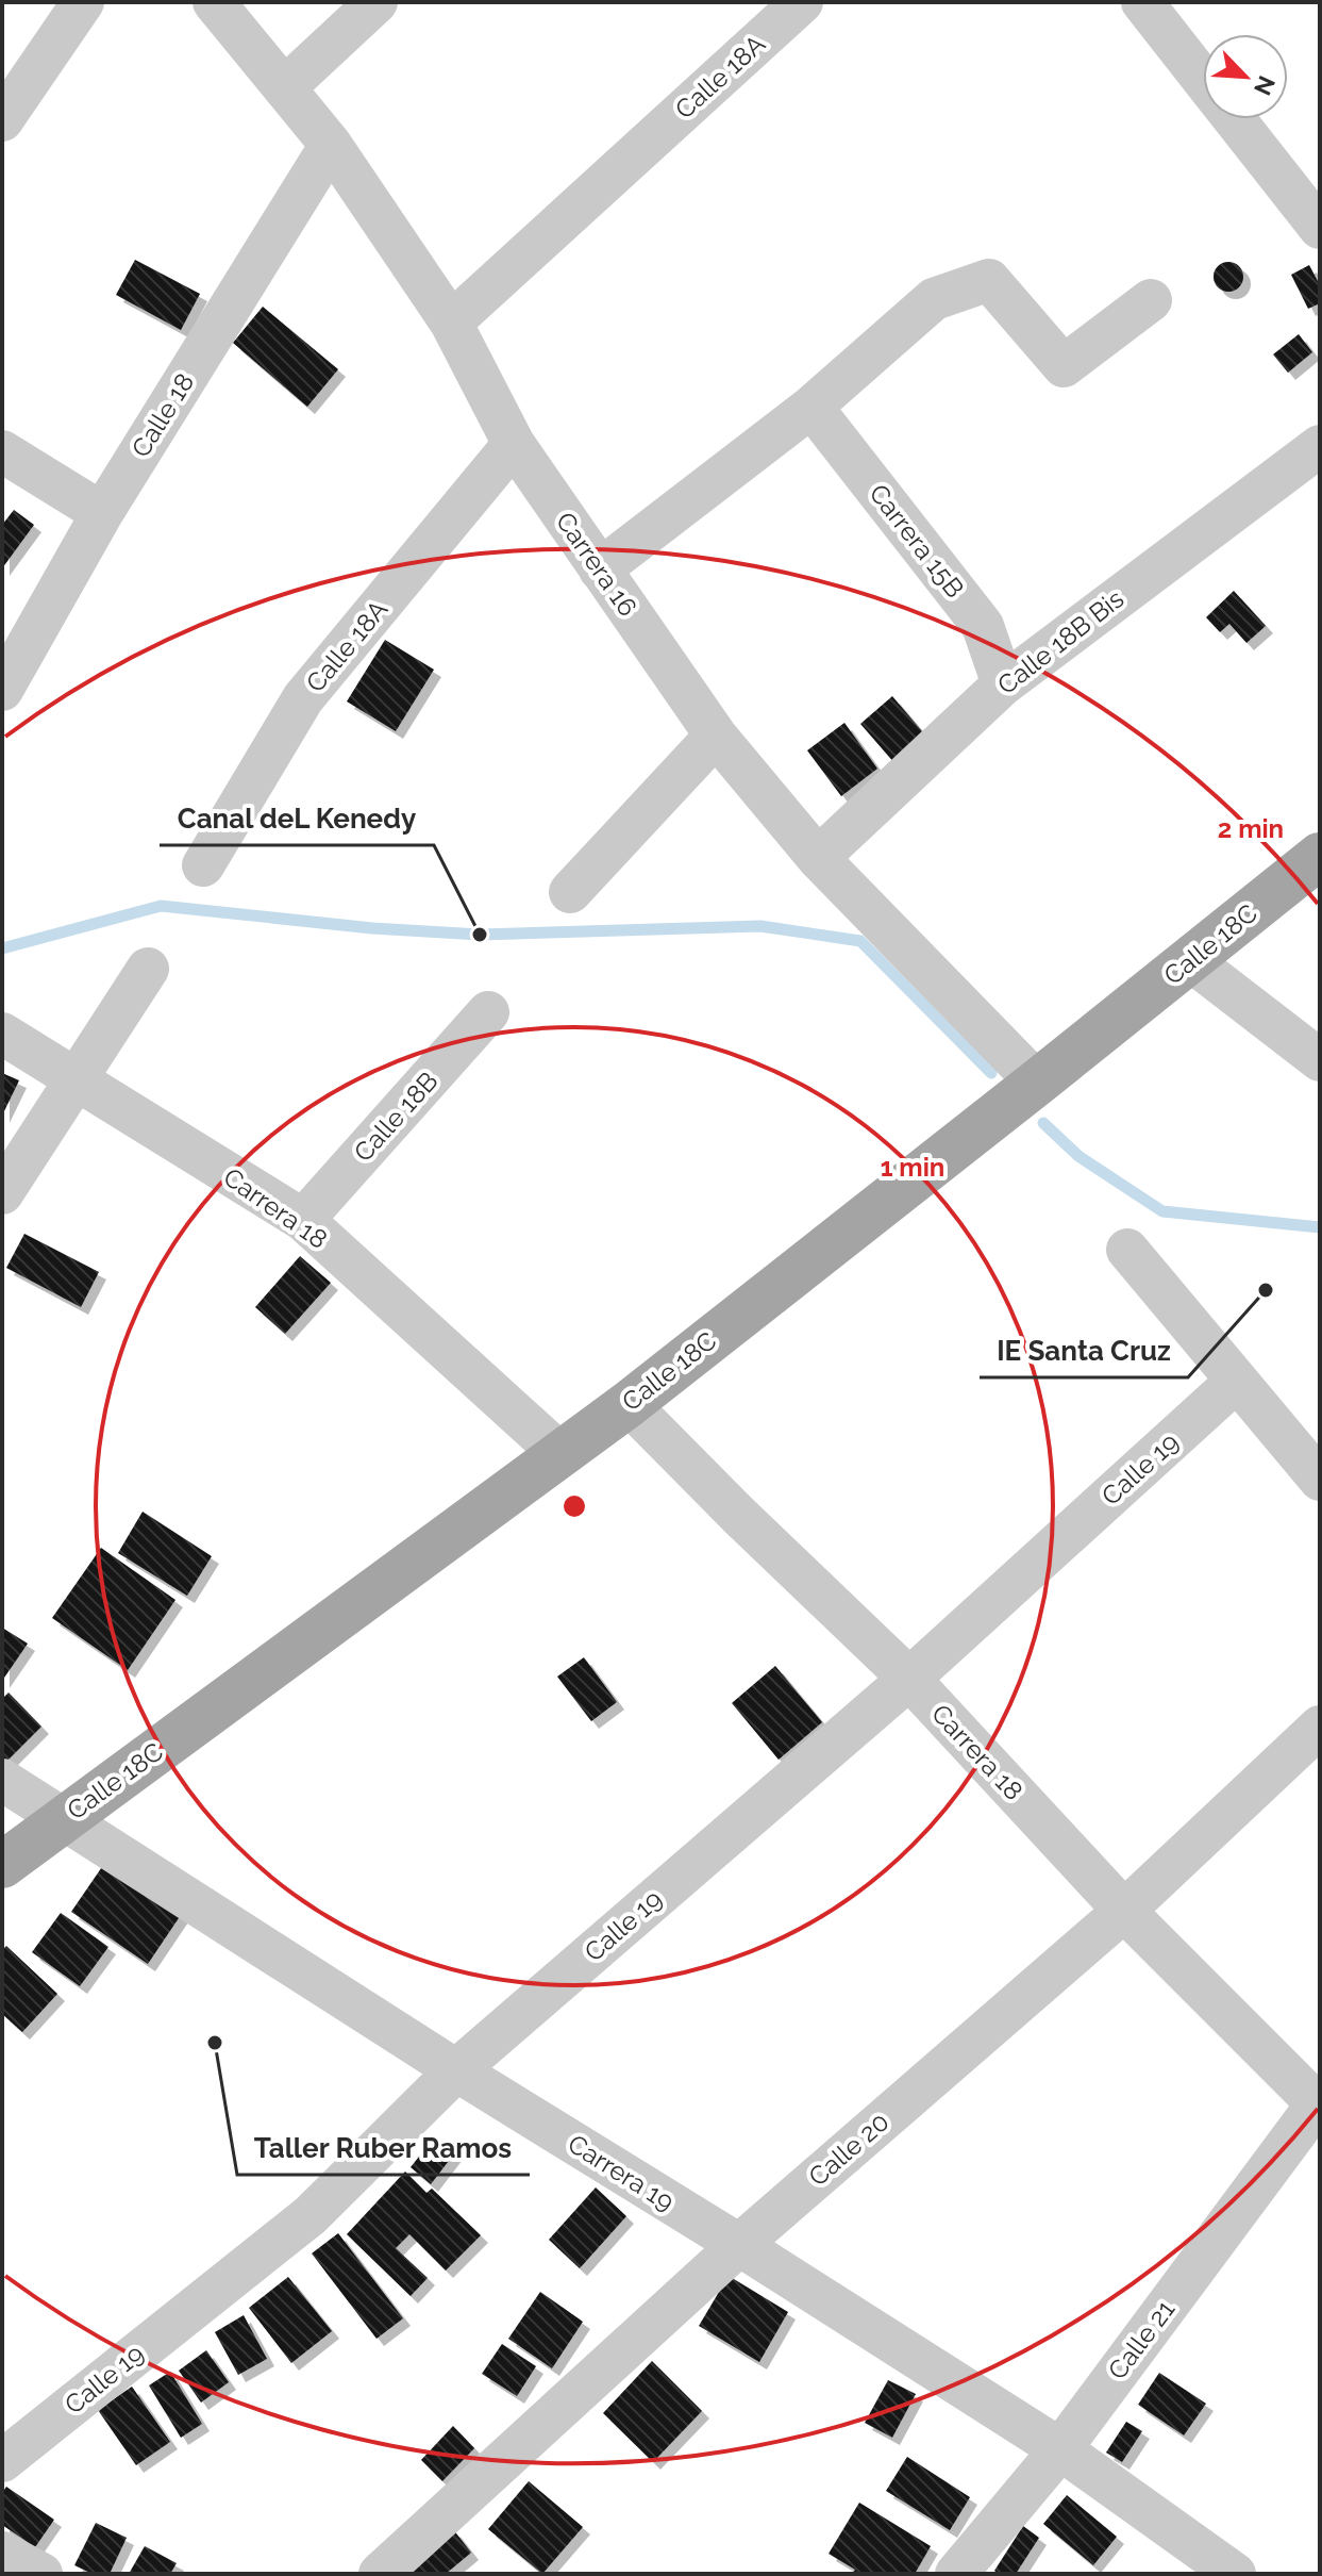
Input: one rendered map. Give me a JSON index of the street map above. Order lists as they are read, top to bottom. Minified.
{"streets":{"main road":["Calle 18C"],"street":["Calle 18A","Calle 18","Carrera 15B","Carrera 16","Calle 18B Bis","Calle 18B","Carrera 18","Calle 19","Calle 20","Carrera 19","Calle 21"]},"crossings":[["Calle 18A","Carrera 16"],["Calle 18","Carrera 16"],["Carrera 15B","Calle 18B Bis"],["Carrera 16","Calle 18B Bis"],["Carrera 16","Calle 18C"],["Calle 18C","Carrera 18"],["Calle 18C","Carrera 19"],["Calle 18B","Carrera 18"],["Carrera 18","Calle 19"],["Carrera 18","Calle 20"],["Carrera 18","Calle 21"],["Calle 19","Carrera 19"],["Calle 20","Carrera 19"],["Carrera 19","Calle 21"]],"places":["Canal deL Kenedy","IE Santa Cruz","Taller Ruber Ramos"],"north":"bottom right","rings":["2 min","1 min"]}
